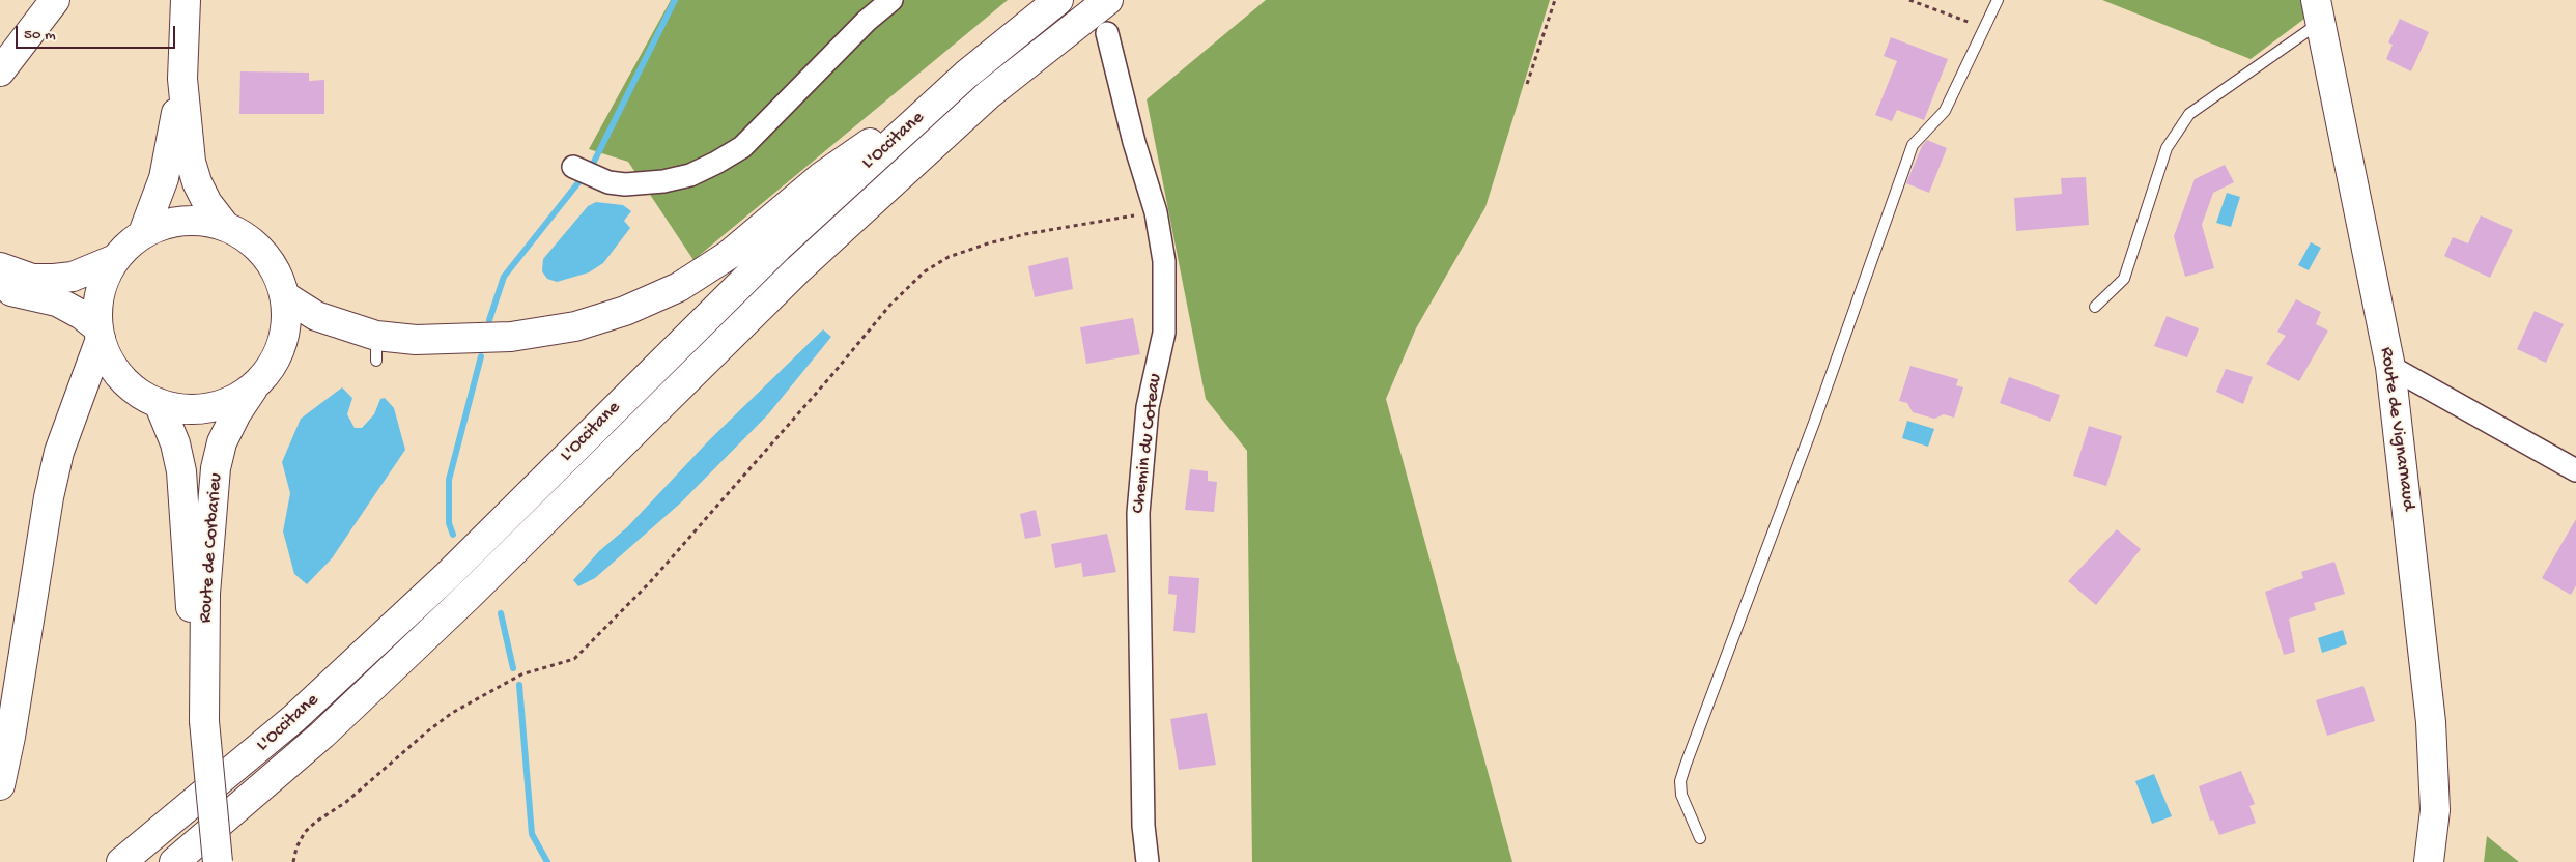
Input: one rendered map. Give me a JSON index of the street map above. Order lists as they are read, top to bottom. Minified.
{"streets":{"main road":["L'Occitane","Route de Vignarnaud","Route de Corbarieu"],"street":["Chemin du Coteau"]},"scale_bar":"50 m"}
